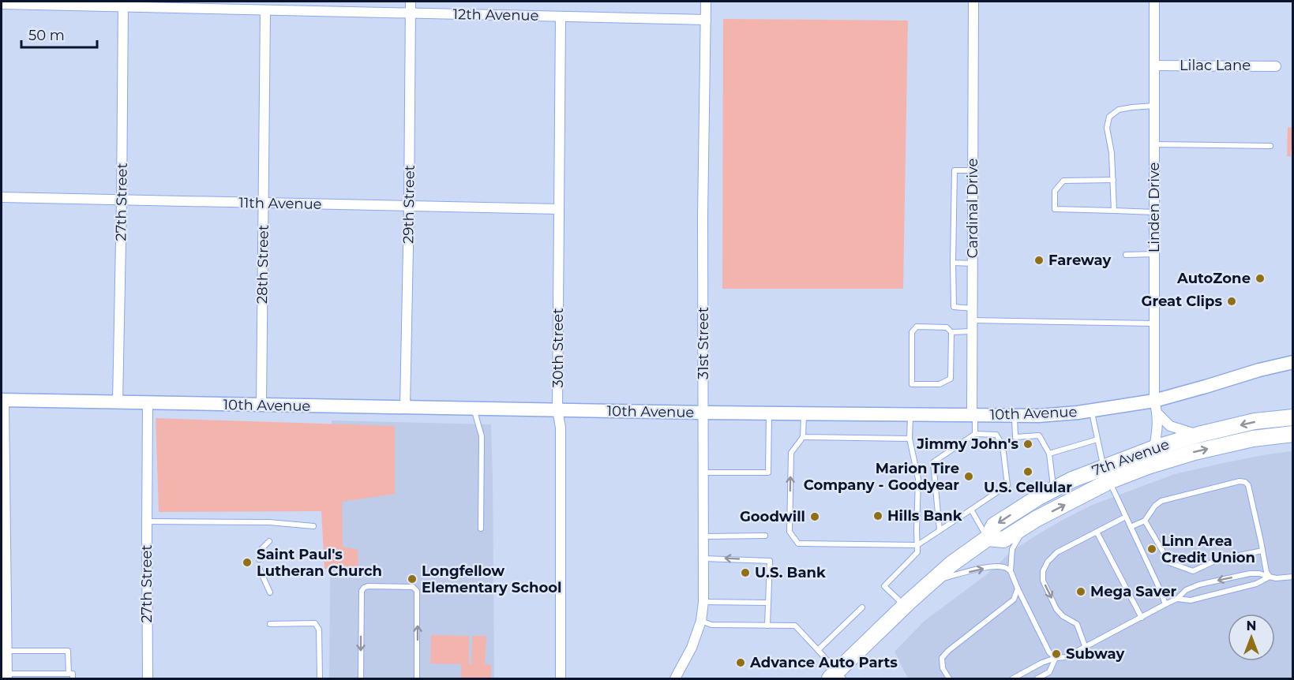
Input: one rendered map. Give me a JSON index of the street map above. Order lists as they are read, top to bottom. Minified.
{"streets":{"main road":["7th Avenue"],"street":["12th Avenue","Lilac Lane","27th Street","11th Avenue","29th Street","Linden Drive","Cardinal Drive","28th Street","31st Street","30th Street","10th Avenue"]},"crossings":[["12th Avenue","27th Street"],["12th Avenue","29th Street"],["12th Avenue","28th Street"],["12th Avenue","31st Street"],["12th Avenue","30th Street"],["Lilac Lane","Linden Drive"],["27th Street","11th Avenue"],["27th Street","10th Avenue"],["11th Avenue","29th Street"],["11th Avenue","28th Street"],["11th Avenue","30th Street"],["29th Street","10th Avenue"],["Linden Drive","10th Avenue"],["Linden Drive","7th Avenue"],["Cardinal Drive","10th Avenue"],["28th Street","10th Avenue"],["31st Street","10th Avenue"],["30th Street","10th Avenue"]],"places":["Fareway","AutoZone","Great Clips","Jimmy John's","U.S. Cellular","Marion Tire Company - Goodyear","Hills Bank","Goodwill","Linn Area Credit Union","Saint Paul's Lutheran Church","U.S. Bank","Longfellow Elementary School","Mega Saver","Subway","Advance Auto Parts"],"scale_bar":"50 m","north":"top"}
